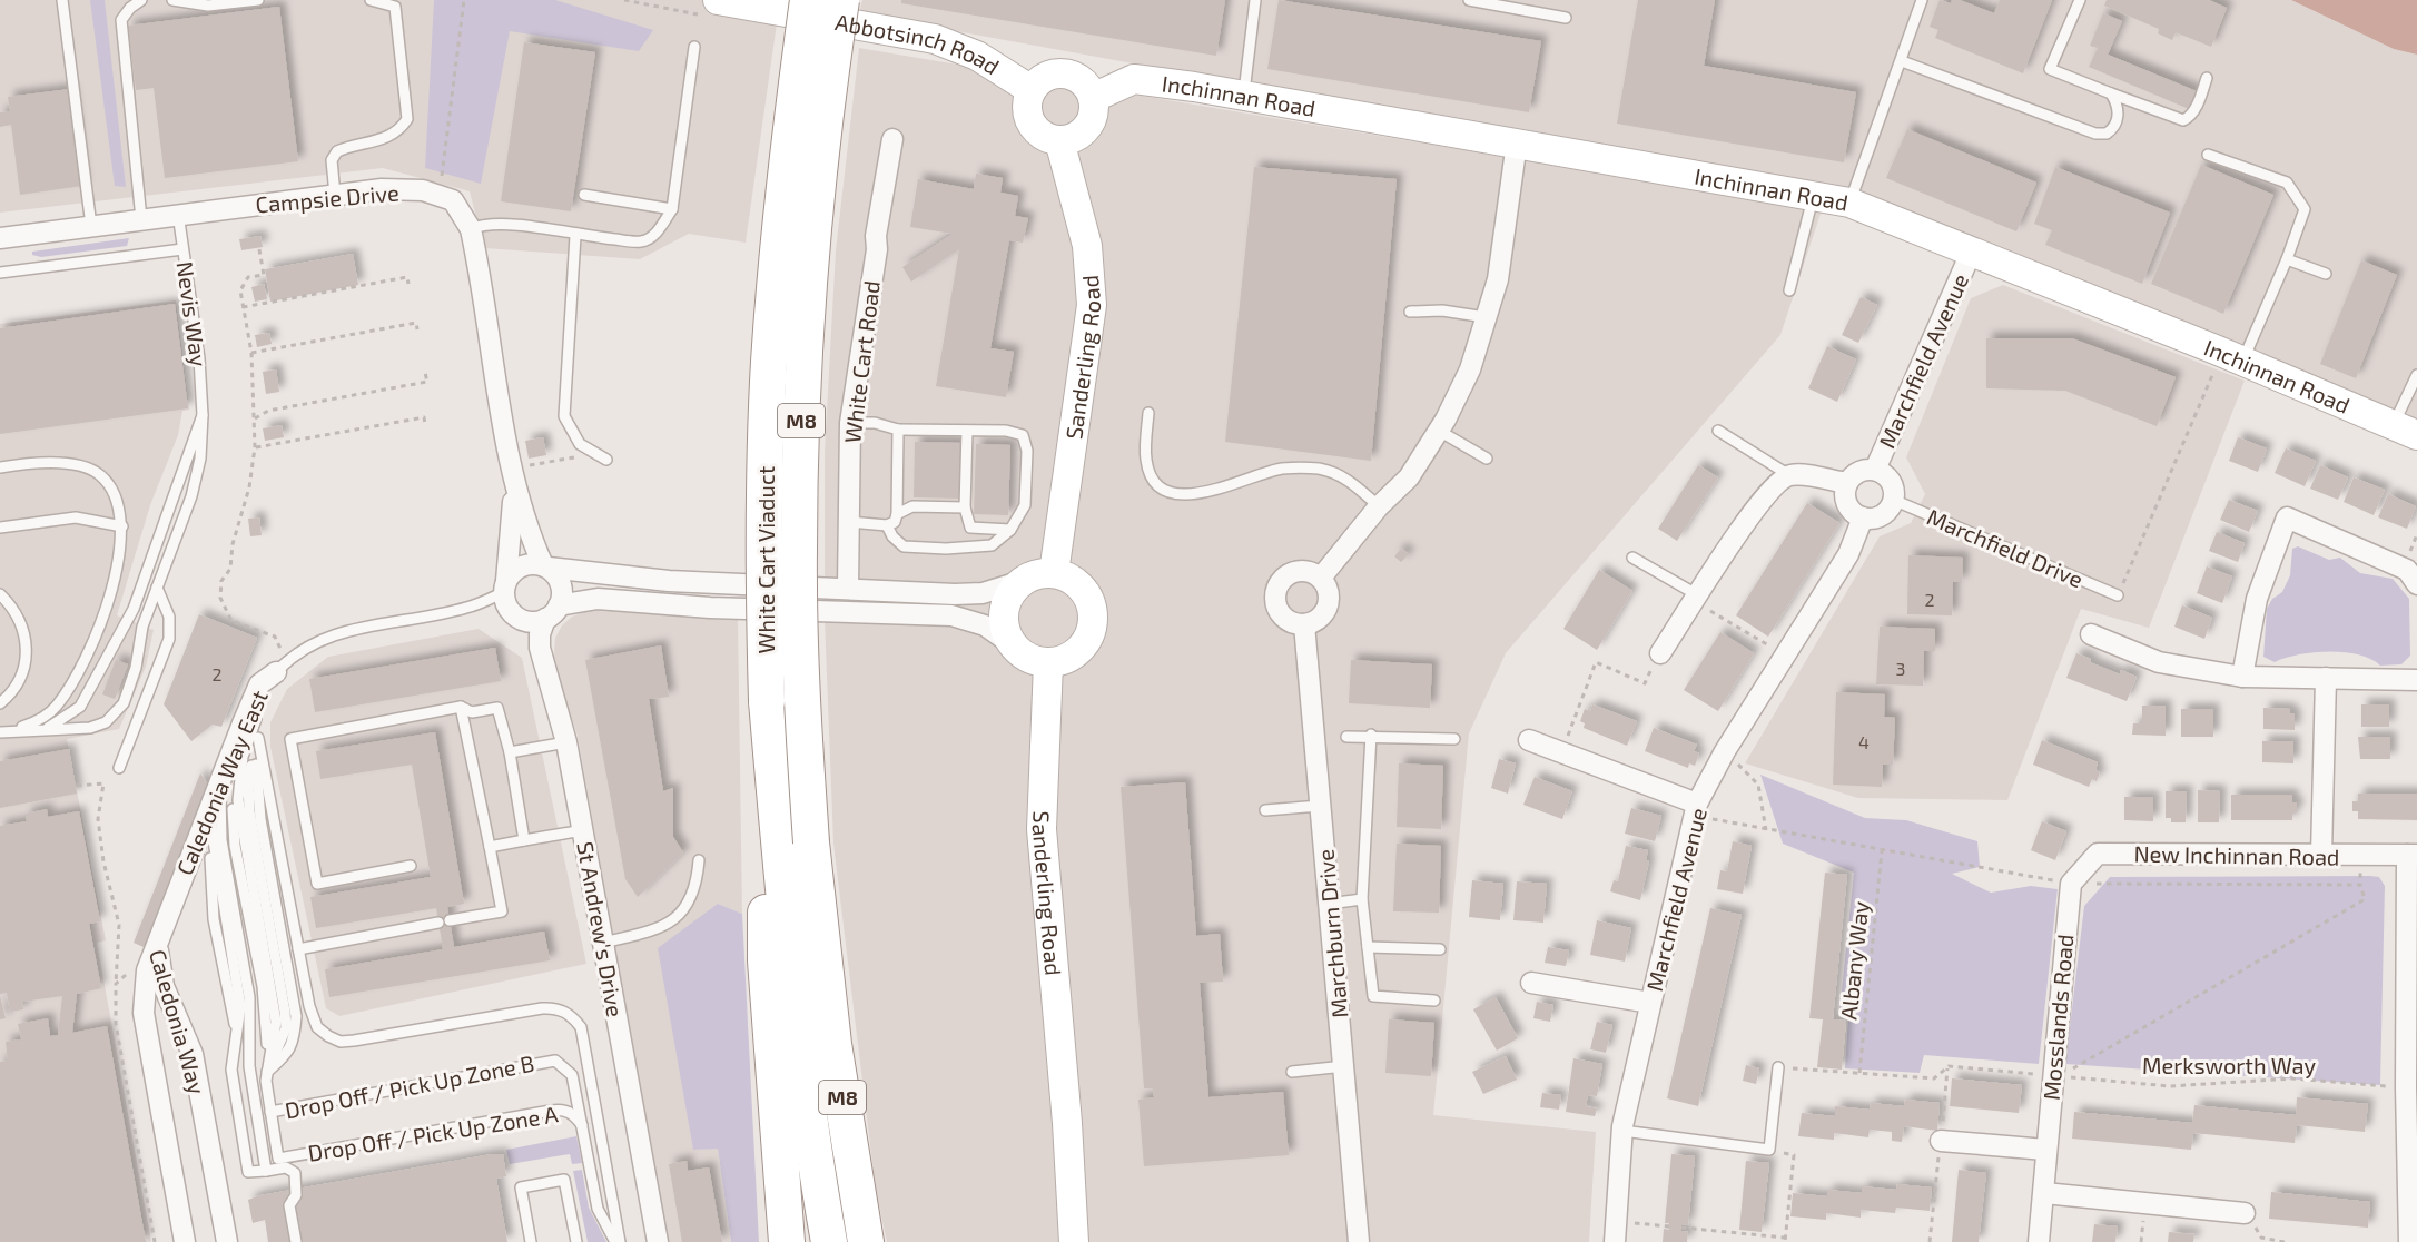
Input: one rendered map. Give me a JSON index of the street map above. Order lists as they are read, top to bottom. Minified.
{"streets":{"highway":["M8","White Cart Viaduct"],"street":["Abbotsinch Road","Inchinnan Road","Campsie Drive","Sanderling Road","Marchfield Avenue","White Cart Road","Caledonia Way East","New Inchinnan Road","St Andrew's Drive","Marchburn Drive","Mosslands Road","Caledonia Way"],"lane":["Nevis Way","Marchfield Drive","Drop Off / Pick Up Zone B","Drop Off / Pick Up Zone A"],"path":["Albany Way","Merksworth Way"]},"crossings":[["Abbotsinch Road","Inchinnan Road"],["Abbotsinch Road","Sanderling Road"],["Inchinnan Road","Sanderling Road"],["Inchinnan Road","Marchfield Avenue"],["Campsie Drive","Nevis Way"],["Marchfield Avenue","Marchfield Drive"],["M8","White Cart Viaduct"],["Caledonia Way East","St Andrew's Drive"],["Caledonia Way East","Caledonia Way"],["New Inchinnan Road","Mosslands Road"],["Mosslands Road","Merksworth Way"],["Drop Off / Pick Up Zone B","Drop Off / Pick Up Zone A"]],"house_numbers":["2","3","2","4"]}
